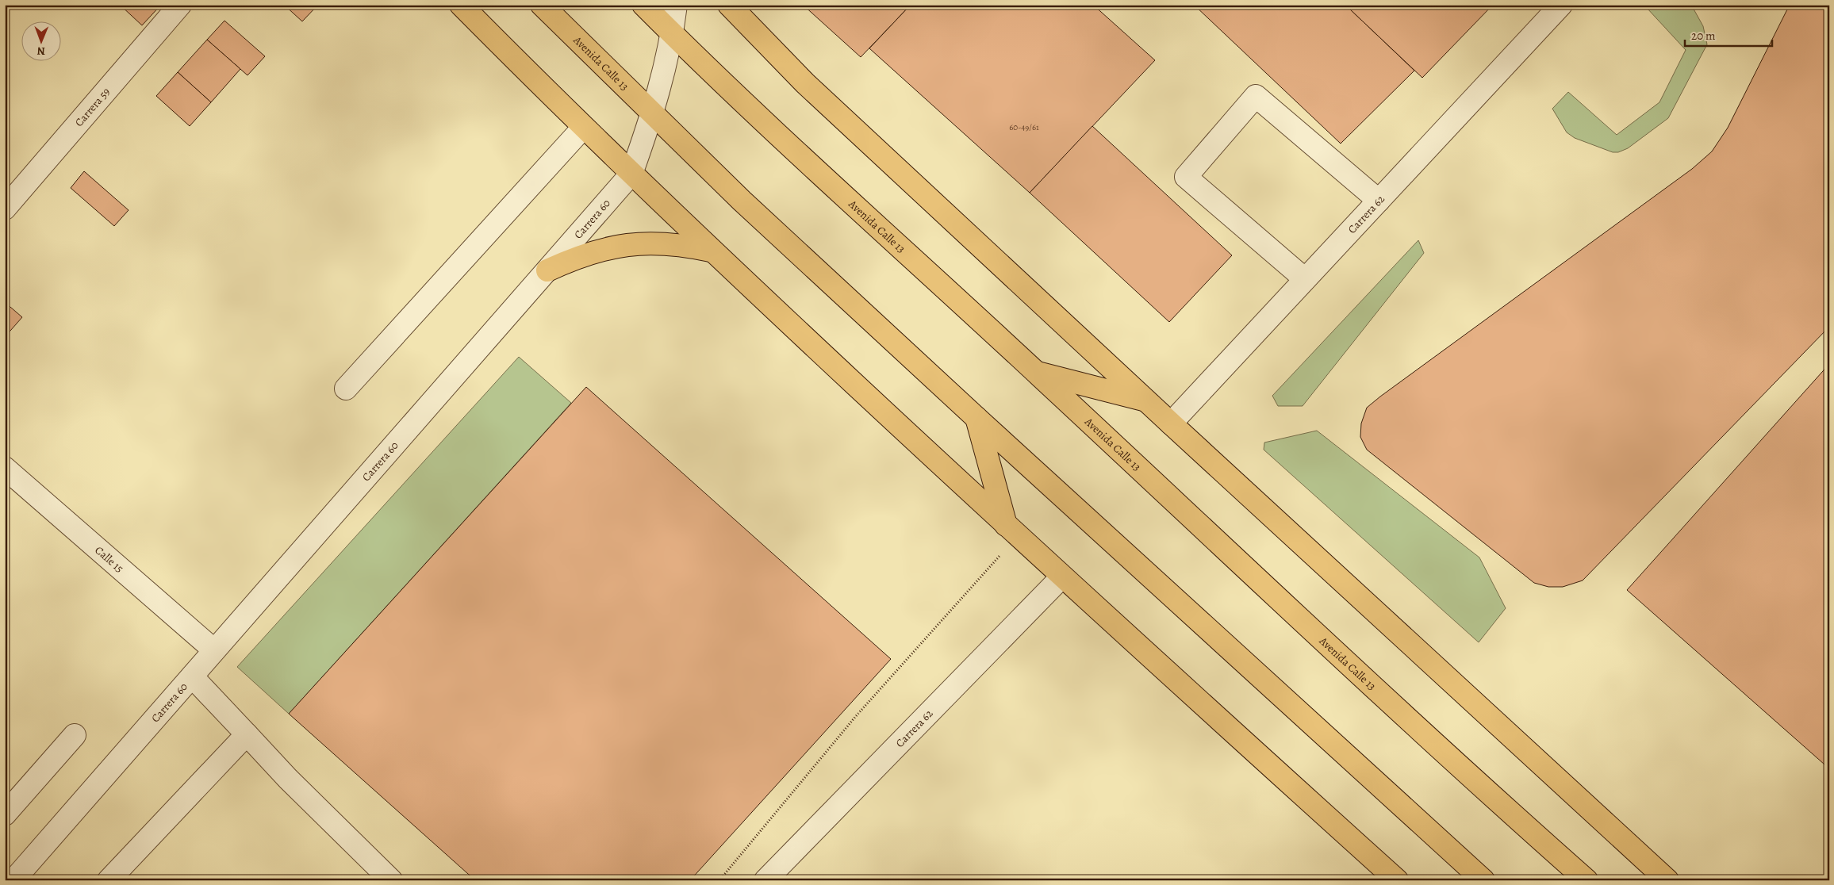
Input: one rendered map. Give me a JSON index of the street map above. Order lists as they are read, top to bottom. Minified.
{"streets":{"main road":["Avenida Calle 13"],"street":["Carrera 59","Carrera 62","Carrera 60","Calle 15"]},"crossings":[["Avenida Calle 13","Carrera 60"],["Carrera 60","Calle 15"]],"house_numbers":["60-49/61"],"scale_bar":"20 m","north":"bottom"}
